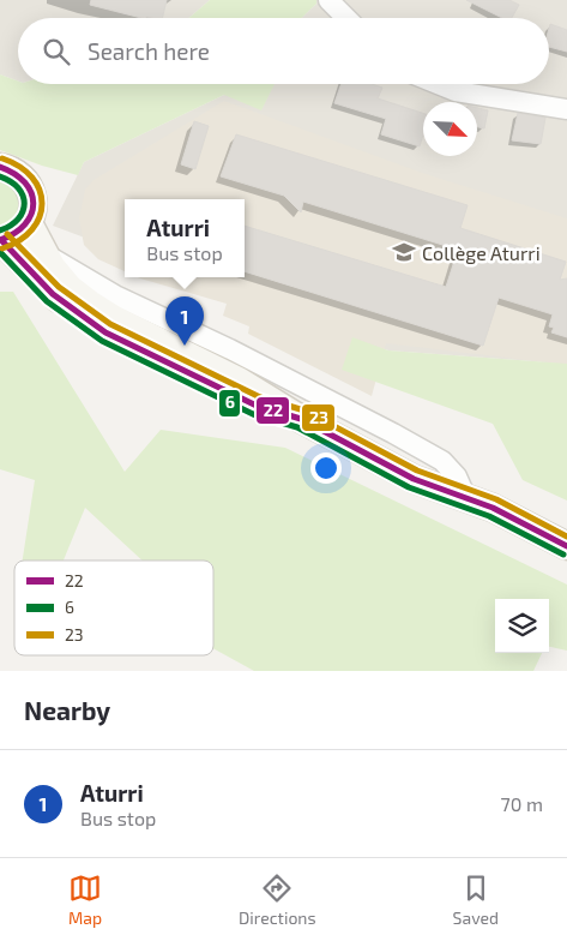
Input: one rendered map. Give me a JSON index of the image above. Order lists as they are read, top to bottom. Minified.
{"places":{"school or university":["Collège Aturri"]},"lines":["transit line 23","transit line 22","transit line 6"],"legend":["22","6","23"],"north":"bottom right","page":{"search":"Search here","popup":["Aturri","Bus stop"],"pins":"1","heading":"Nearby","list":[{"mark":"1","name":"Aturri","note":"Bus stop","value":"70 m"}],"nav":["Map","Directions","Saved"]}}
